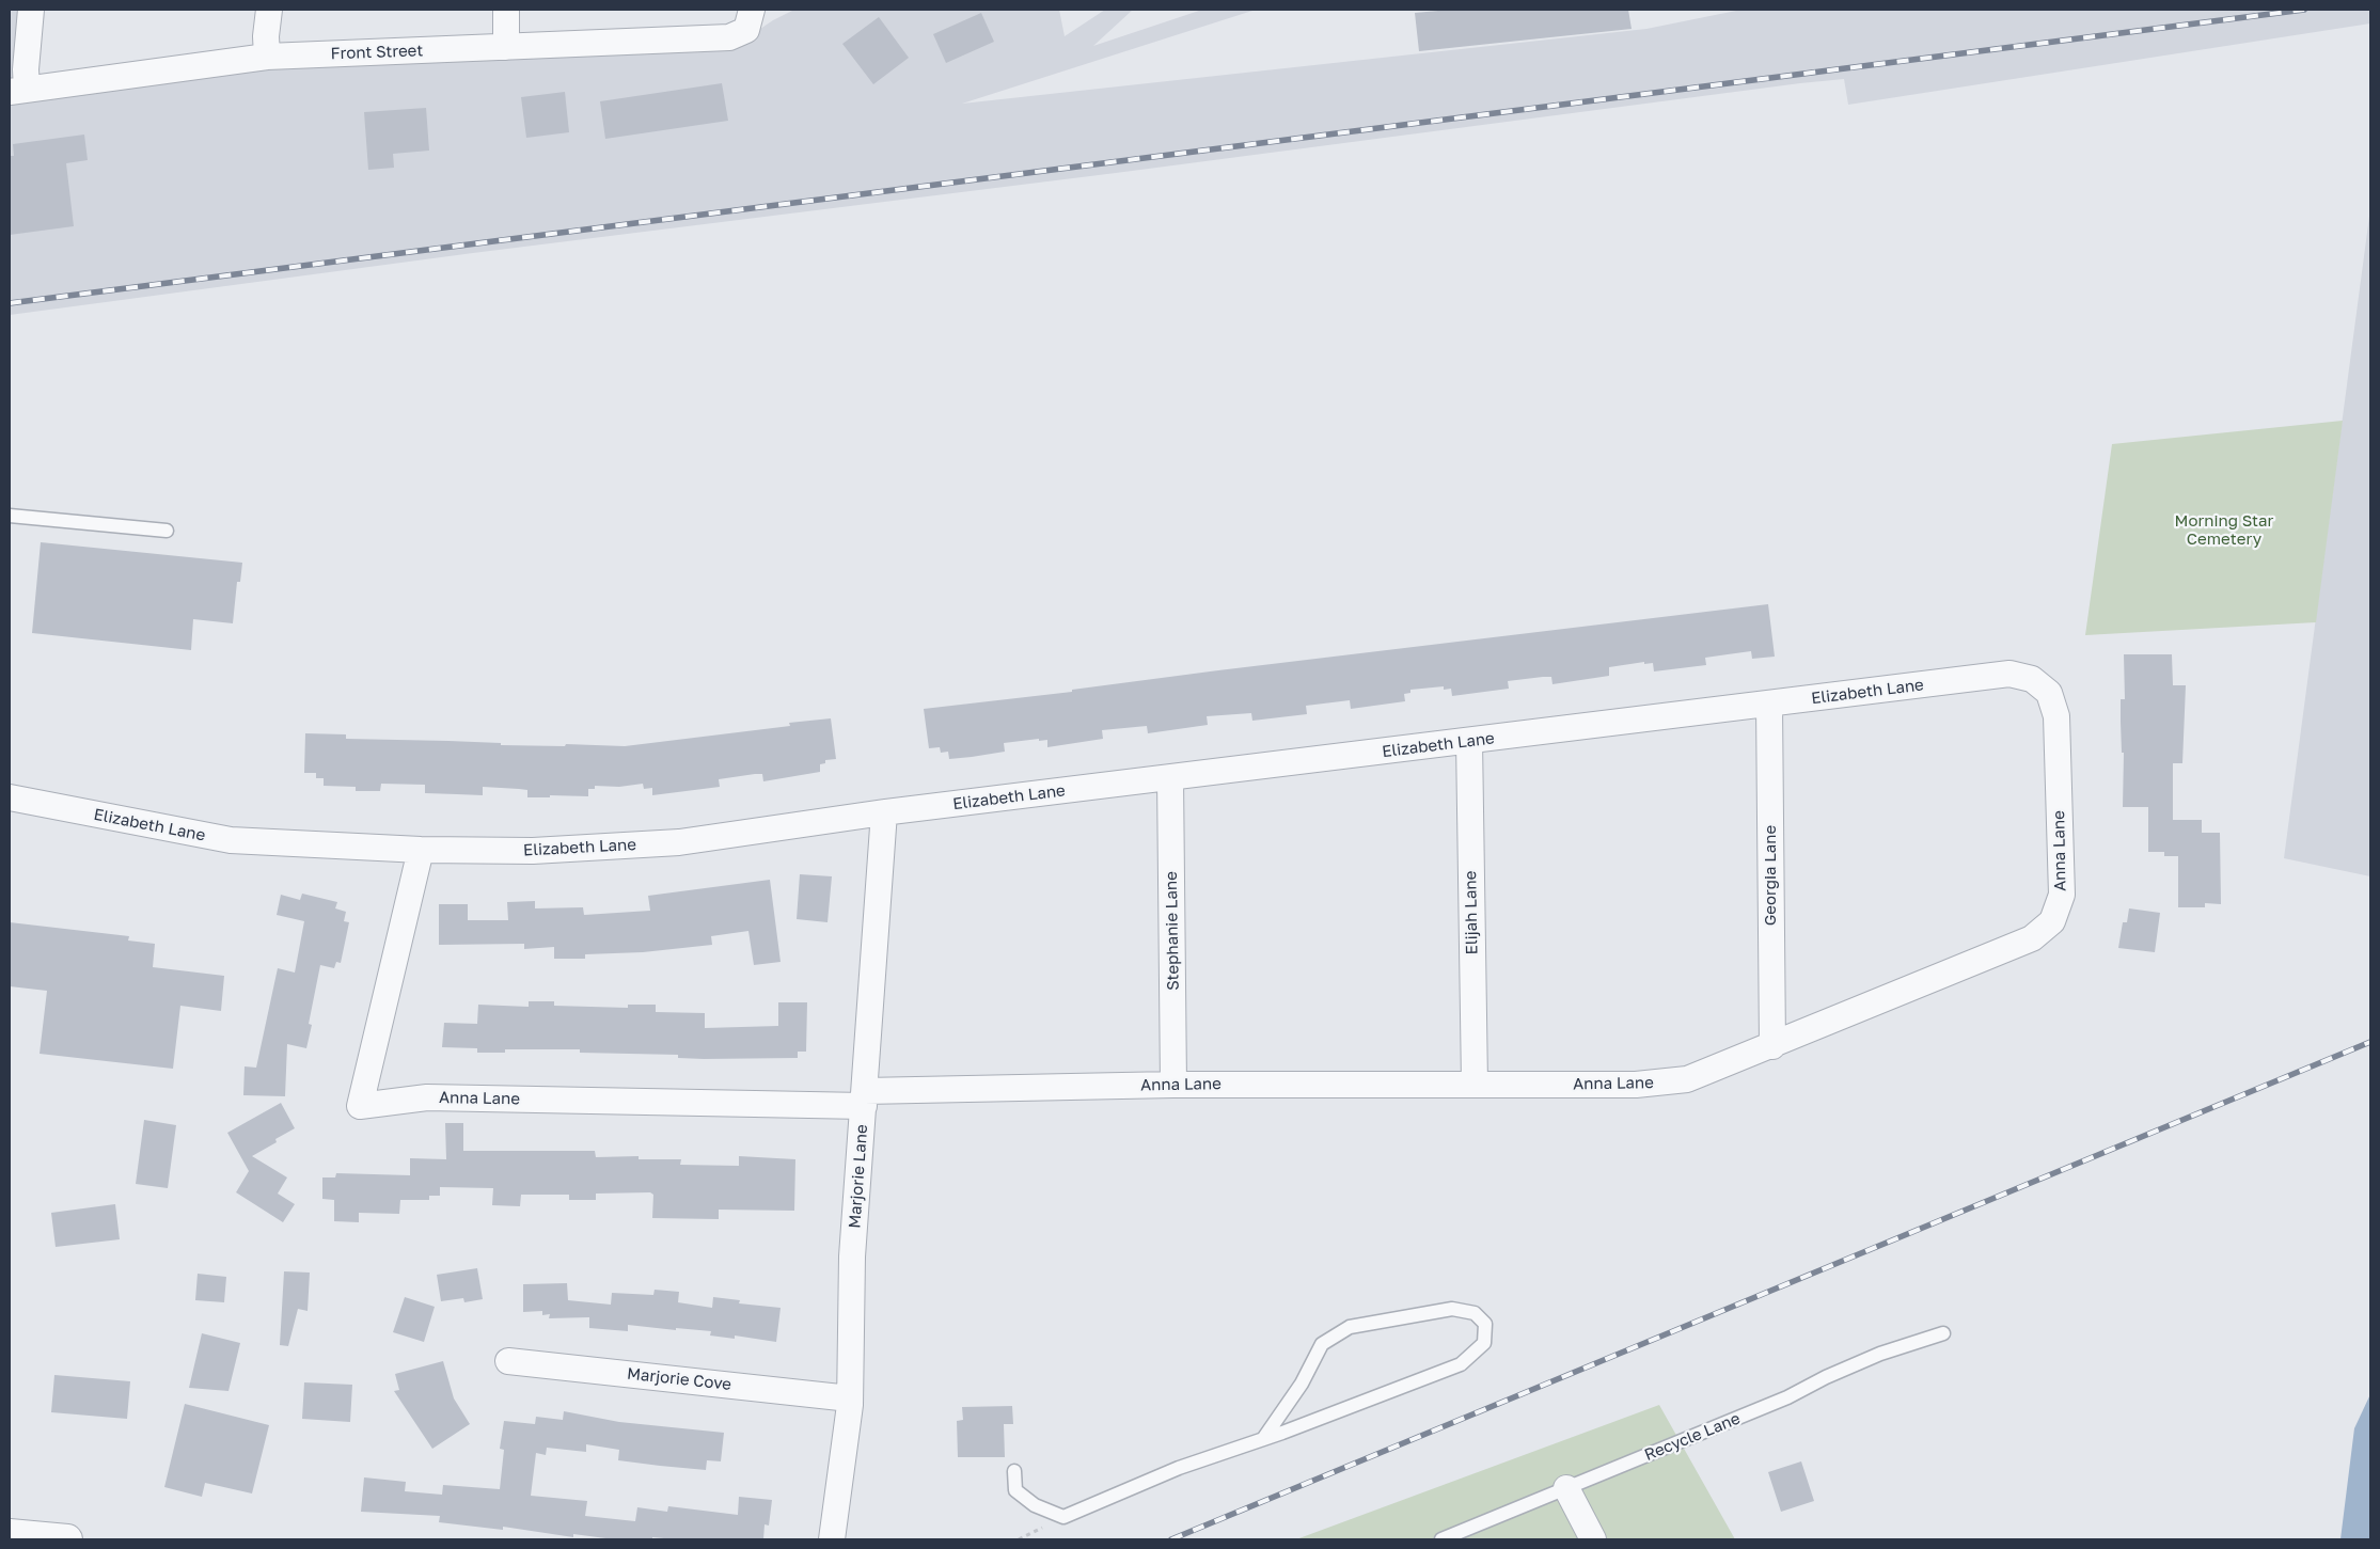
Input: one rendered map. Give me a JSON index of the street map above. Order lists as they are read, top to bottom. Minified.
{"streets":{"street":["Front Street","Elizabeth Lane","Anna Lane","Georgia Lane","Elijah Lane","Stephanie Lane","Marjorie Lane","Marjorie Cove"],"lane":["Recycle Lane"]},"crossings":[["Elizabeth Lane","Anna Lane"],["Elizabeth Lane","Georgia Lane"],["Elizabeth Lane","Elijah Lane"],["Elizabeth Lane","Stephanie Lane"],["Elizabeth Lane","Marjorie Lane"],["Anna Lane","Georgia Lane"],["Anna Lane","Elijah Lane"],["Anna Lane","Stephanie Lane"],["Anna Lane","Marjorie Lane"],["Marjorie Lane","Marjorie Cove"]],"parks":["Morning Star Cemetery"]}
